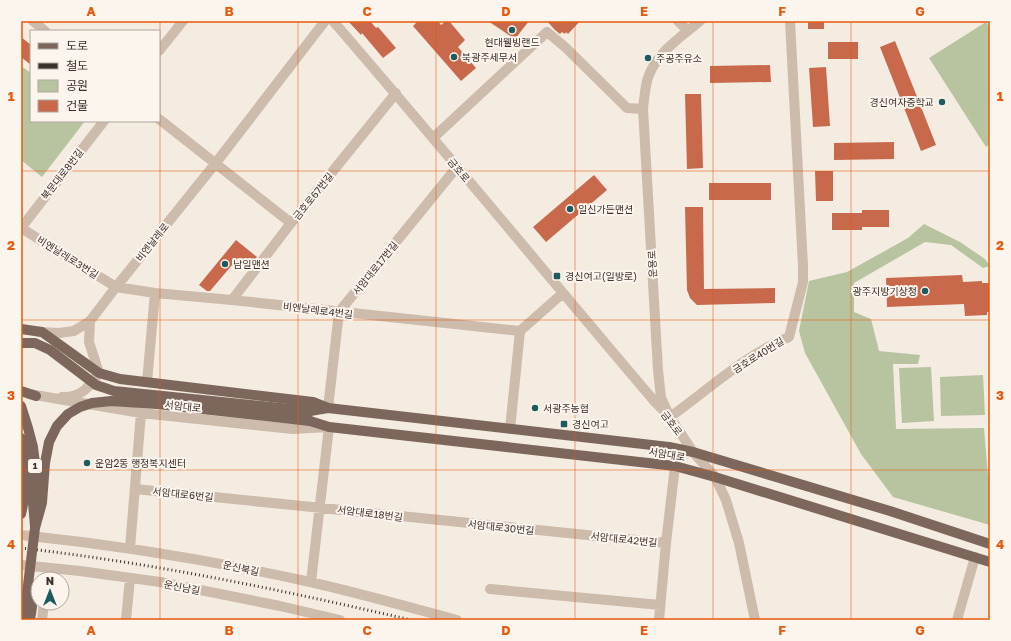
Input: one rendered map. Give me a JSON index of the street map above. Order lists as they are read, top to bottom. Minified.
{"streets":{"main road":["서암대로","1"],"street":["금호로","북문대로8번길","금호로67번길","비엔날레로","비엔날레로3번길","운용로","서암대로17번길","비엔날레로4번길","금호로40번길","서암대로6번길","서암대로18번길","서암대로30번길","서암대로42번길","운신북길","운신남길"]},"crossings":[["금호로","금호로67번길"],["금호로","운용로"],["금호로","서암대로17번길"],["금호로","금호로40번길"],["금호로","서암대로"],["북문대로8번길","비엔날레로3번길"],["금호로67번길","비엔날레로4번길"],["비엔날레로","비엔날레로3번길"],["비엔날레로","비엔날레로4번길"],["비엔날레로3번길","비엔날레로4번길"],["운용로","금호로40번길"],["서암대로17번길","비엔날레로4번길"],["서암대로","서암대로42번길"],["서암대로6번길","서암대로18번길"],["서암대로18번길","서암대로30번길"],["서암대로30번길","서암대로42번길"]],"places":{"other":["현대웰빙랜드","북광주세무서","주공주유소","경신여자중학교","일신가든맨션","남일맨션","광주지방기상청","서광주농협","운암2동 행정복지센터"],"transit":["경신여고(일방로)","경신여고"]},"legend":["도로","철도","공원","건물"],"north":"top","grid":{"columns":["A","B","C","D","E","F","G"],"rows":["1","2","3","4"]}}
